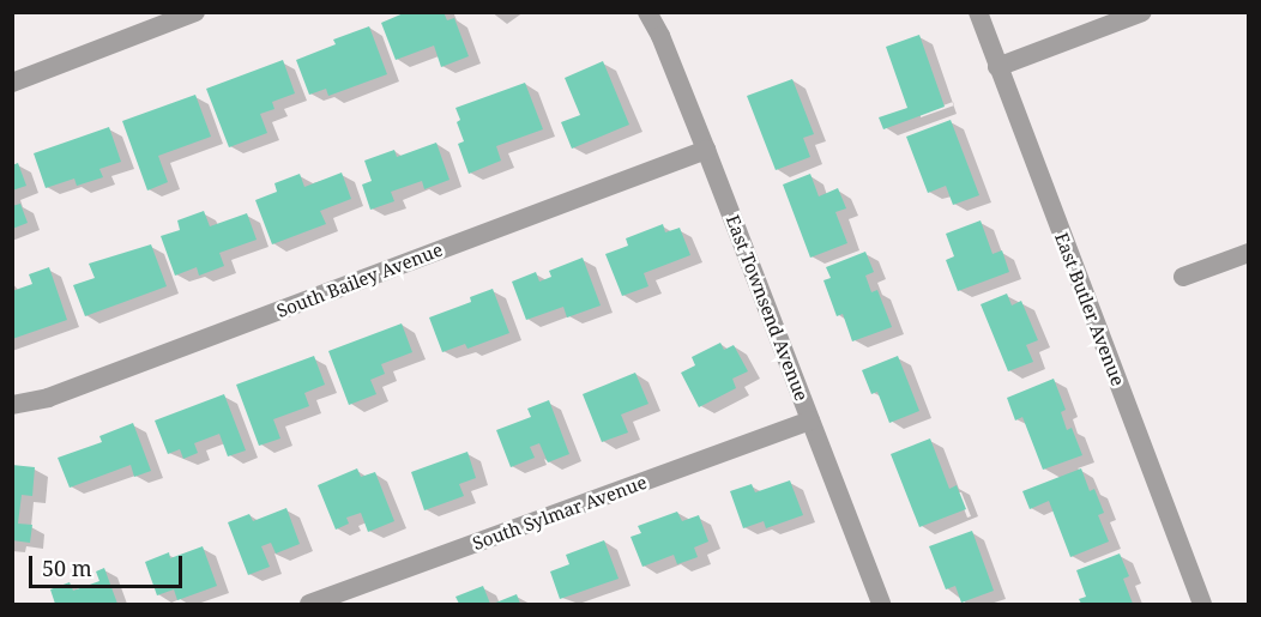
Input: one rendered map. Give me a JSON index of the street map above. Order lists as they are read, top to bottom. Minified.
{"streets":{"street":["South Bailey Avenue","East Townsend Avenue","East Butler Avenue","South Sylmar Avenue"]},"crossings":[["South Bailey Avenue","East Townsend Avenue"],["East Townsend Avenue","South Sylmar Avenue"]],"scale_bar":"50 m"}
